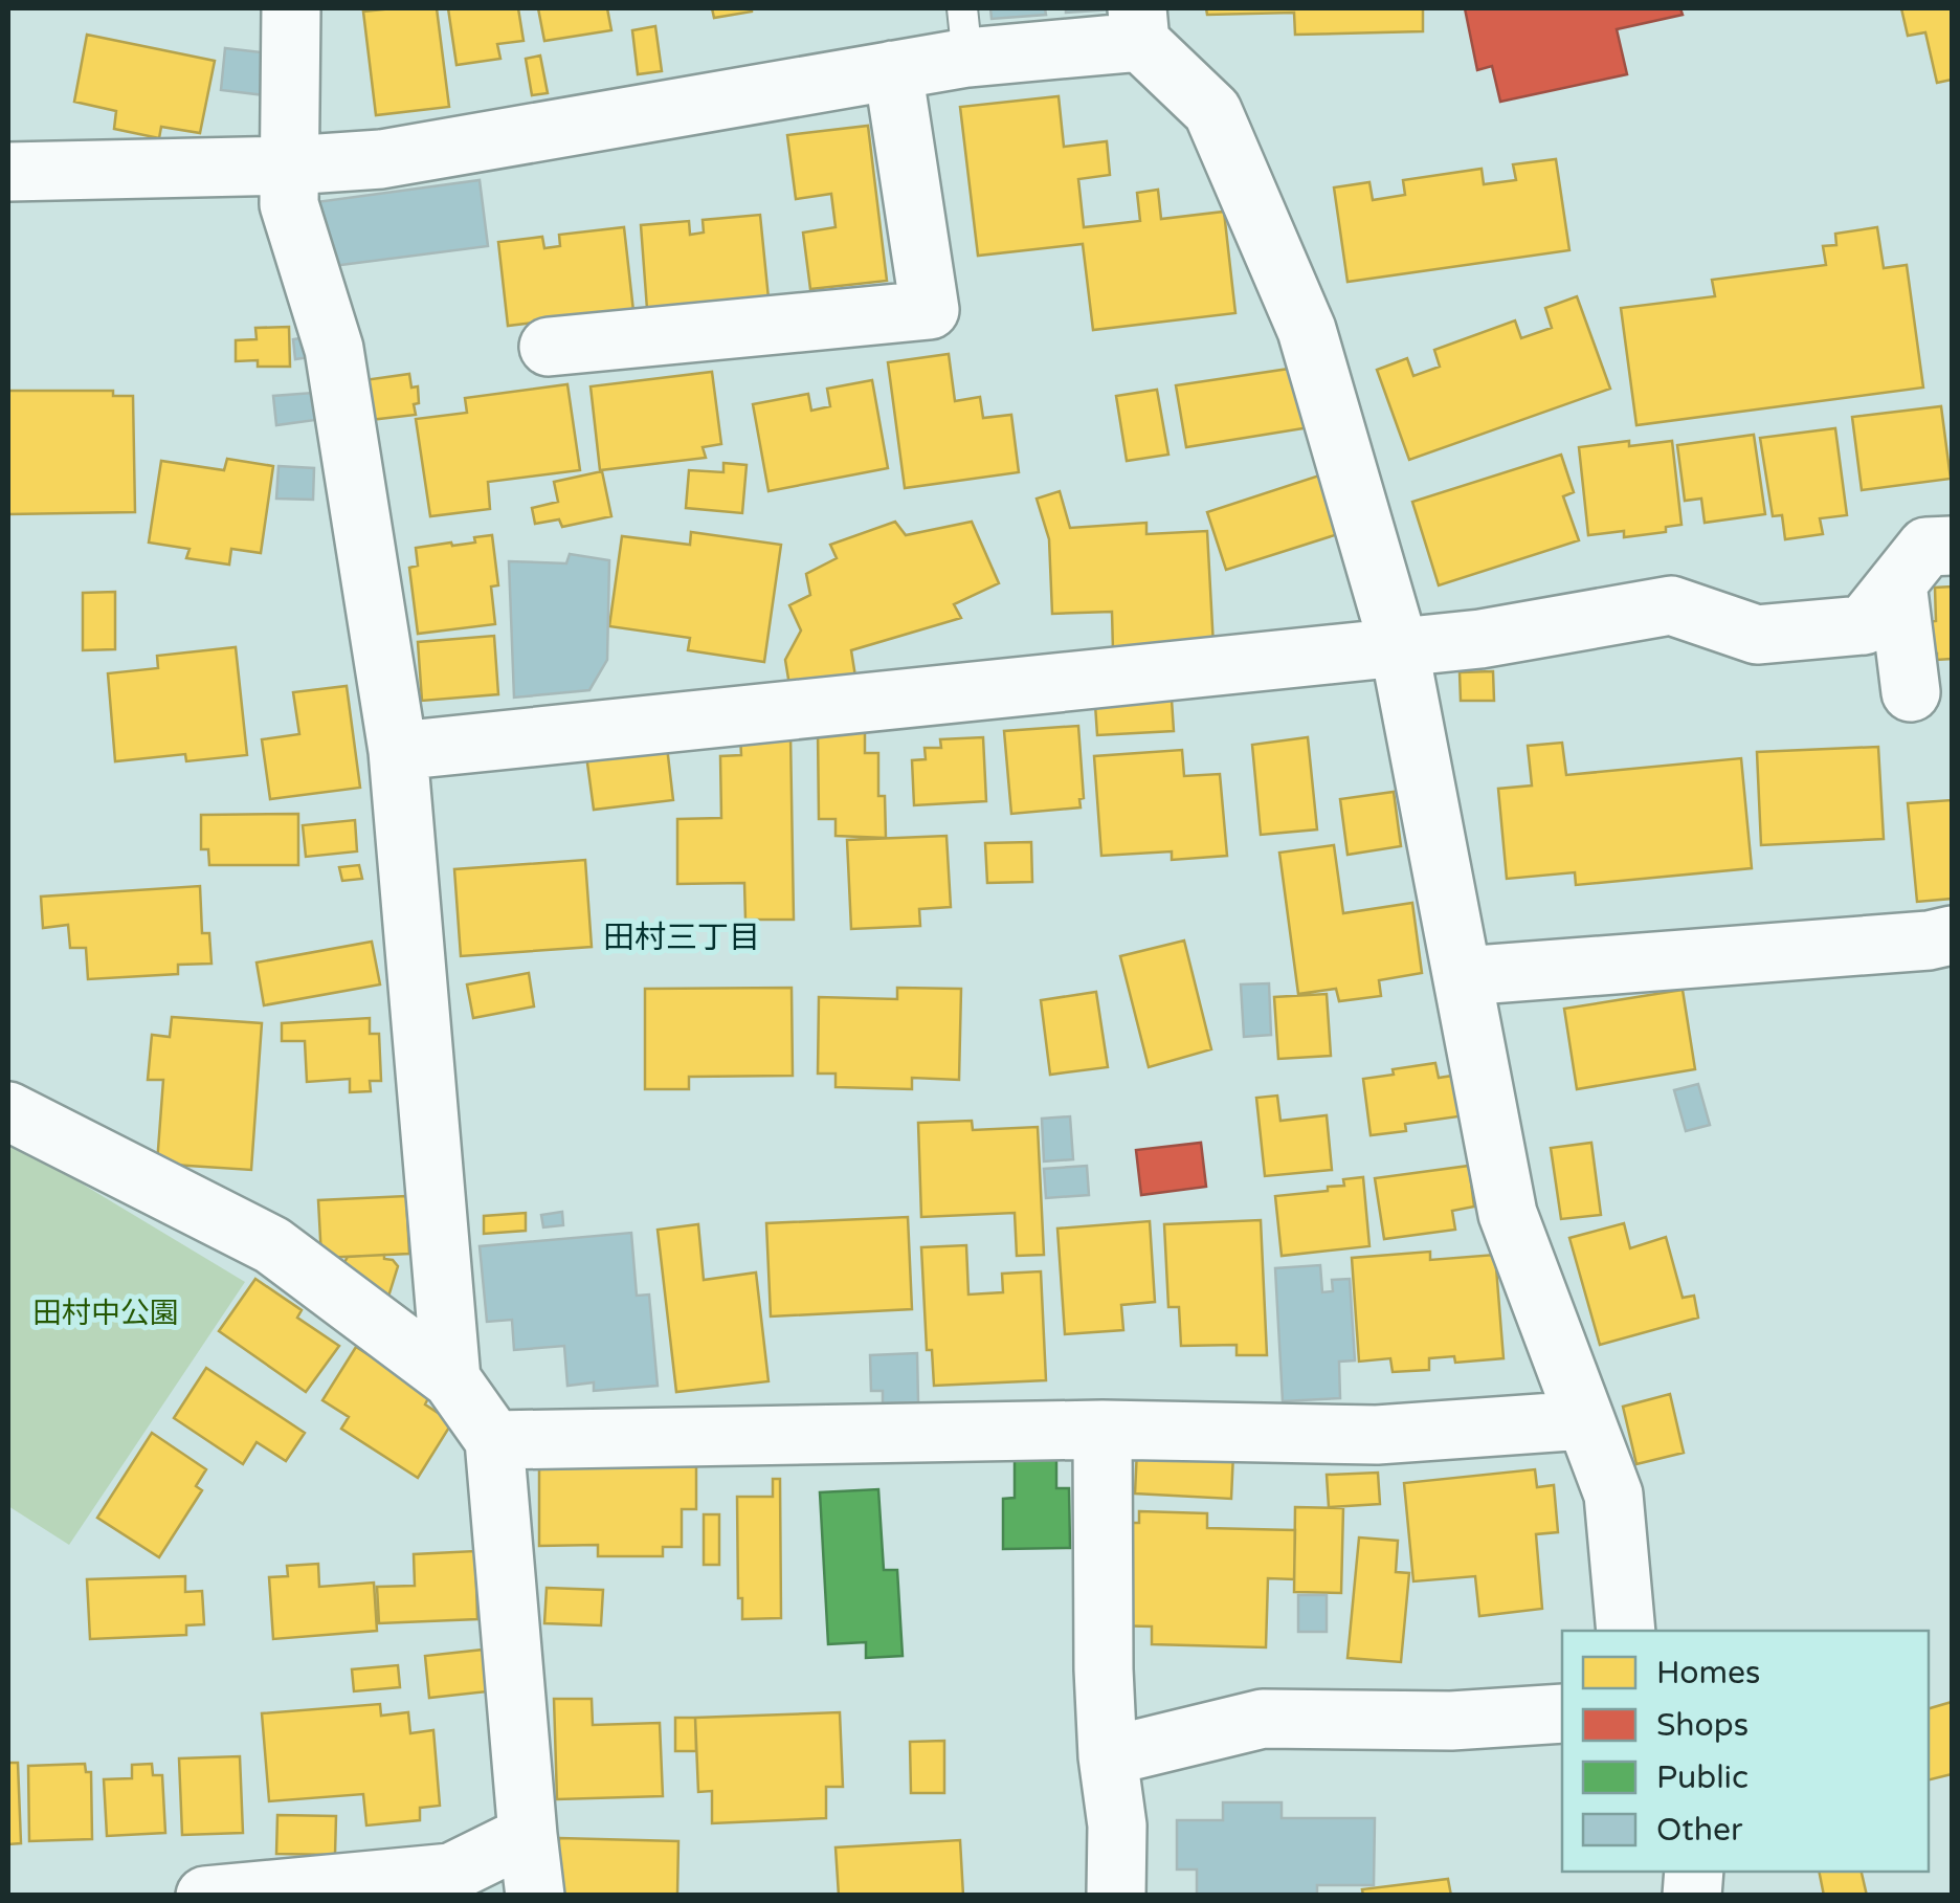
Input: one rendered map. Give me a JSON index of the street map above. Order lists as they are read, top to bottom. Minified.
{"districts":["田村三丁目"],"parks":["田村中公園"],"legend":["Homes","Shops","Public","Other"]}
